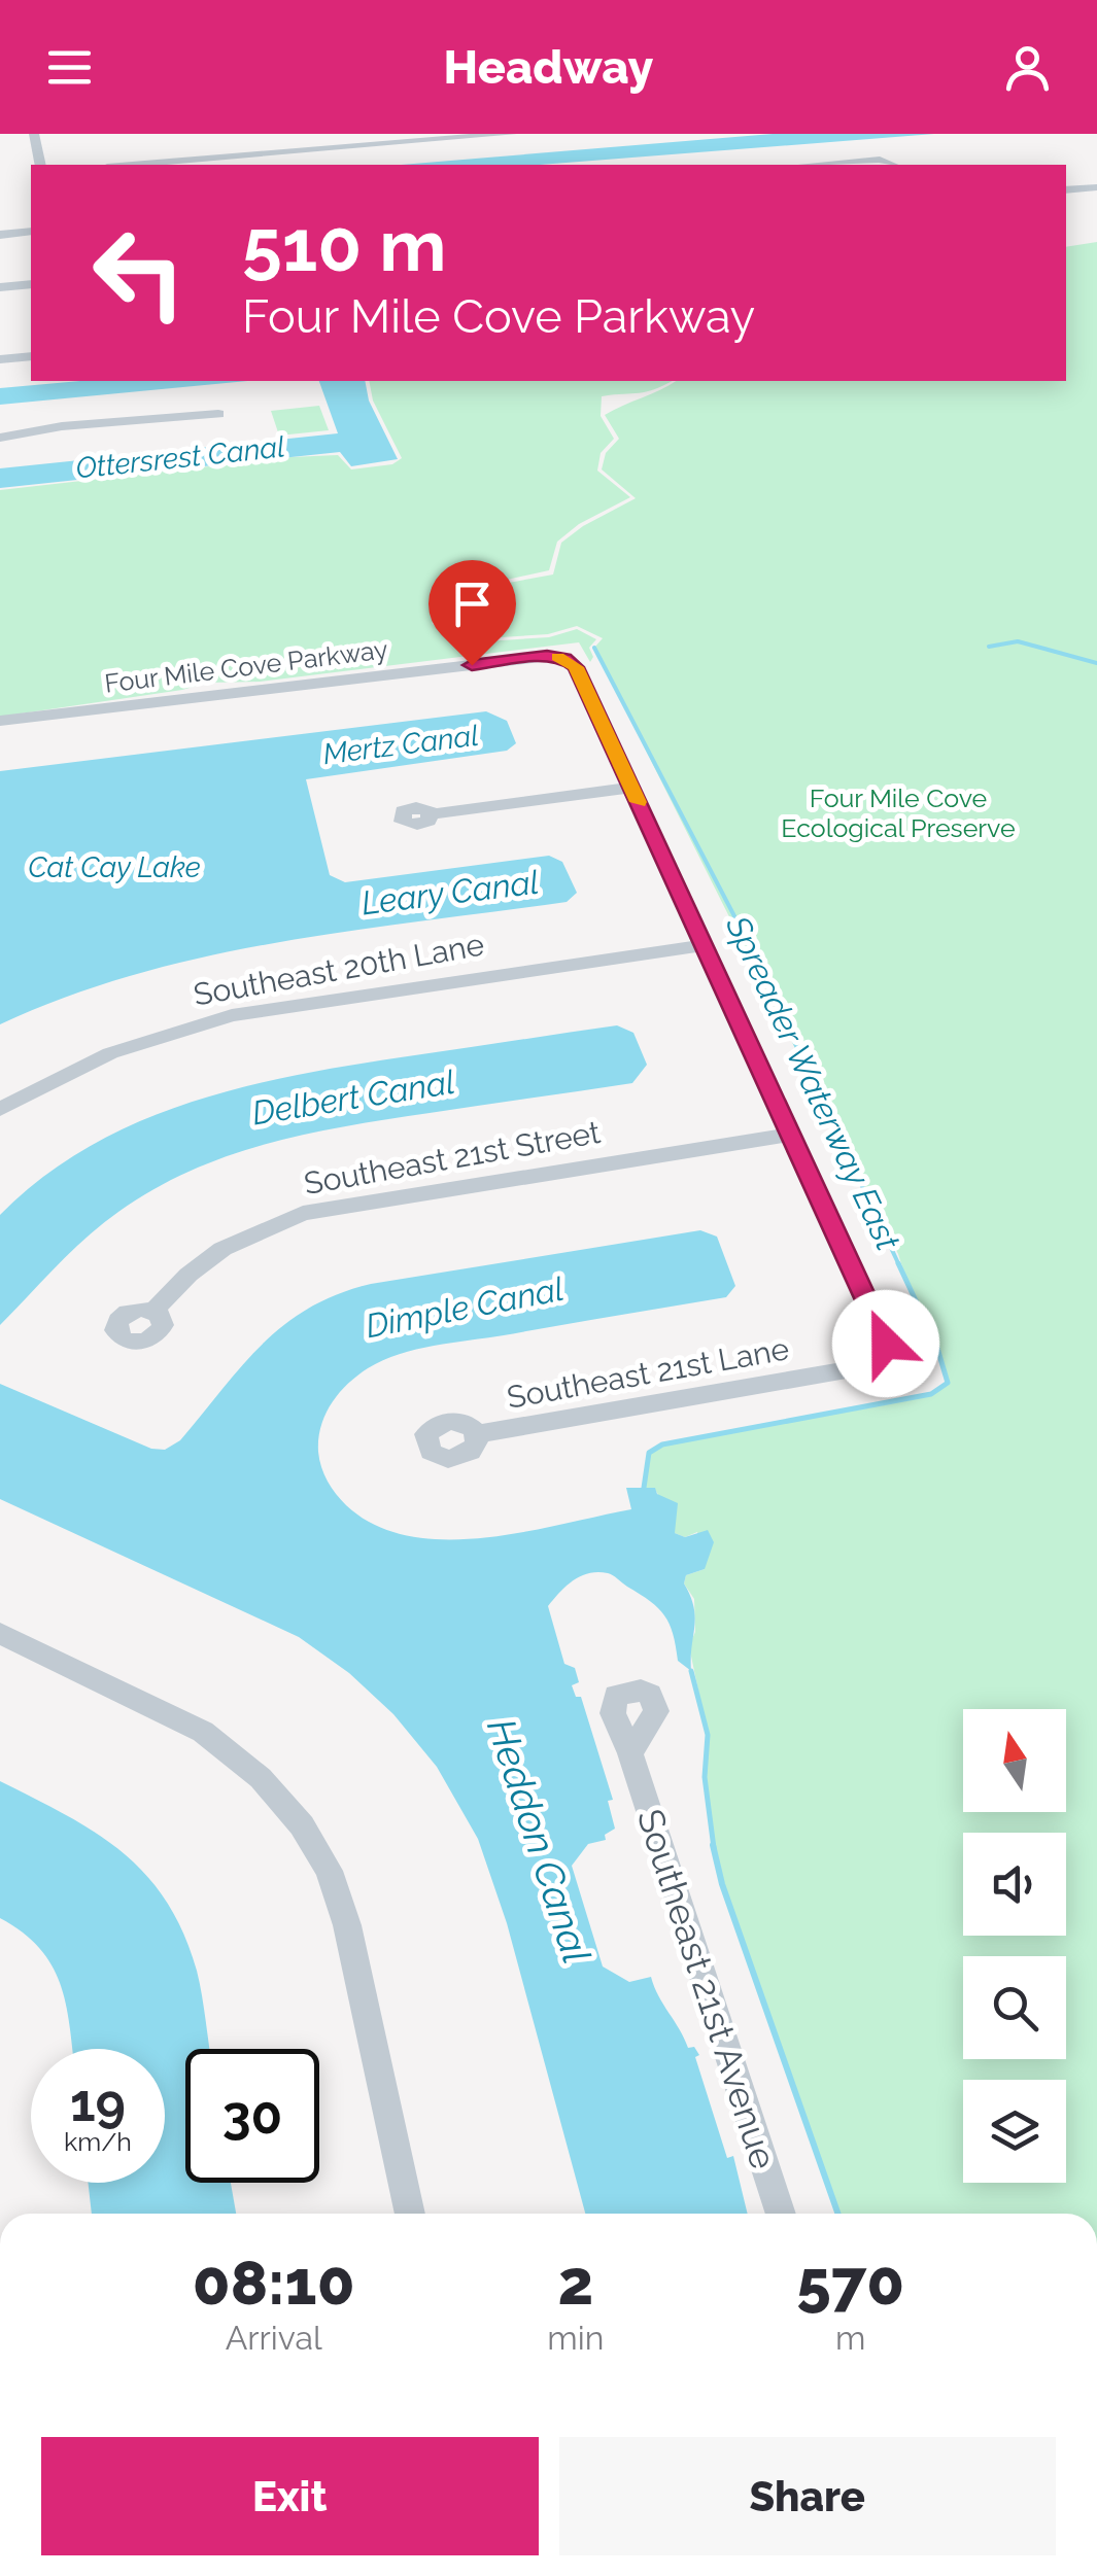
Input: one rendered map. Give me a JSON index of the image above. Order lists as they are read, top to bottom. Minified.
{"streets":{"street":["Four Mile Cove Parkway","Southeast 20th Lane","Southeast 21st Street","Southeast 21st Lane","Southeast 21st Avenue"]},"crossings":[["Southeast 21st Street","Southeast 21st Lane"]],"water":["Ottersrest Canal","Mertz Canal","Cat Cay Lake","Leary Canal","Spreader Waterway East","Delbert Canal","Dimple Canal","Heddon Canal"],"parks":["Four Mile Cove Ecological Preserve"],"north":"top","page":{"header":"Headway","turn":["510 m","Four Mile Cove Parkway"],"speed":"19 km/h","limit":"30","eta":["08:10","Arrival","2","min","570","m"],"buttons":["Exit","Share"]}}
